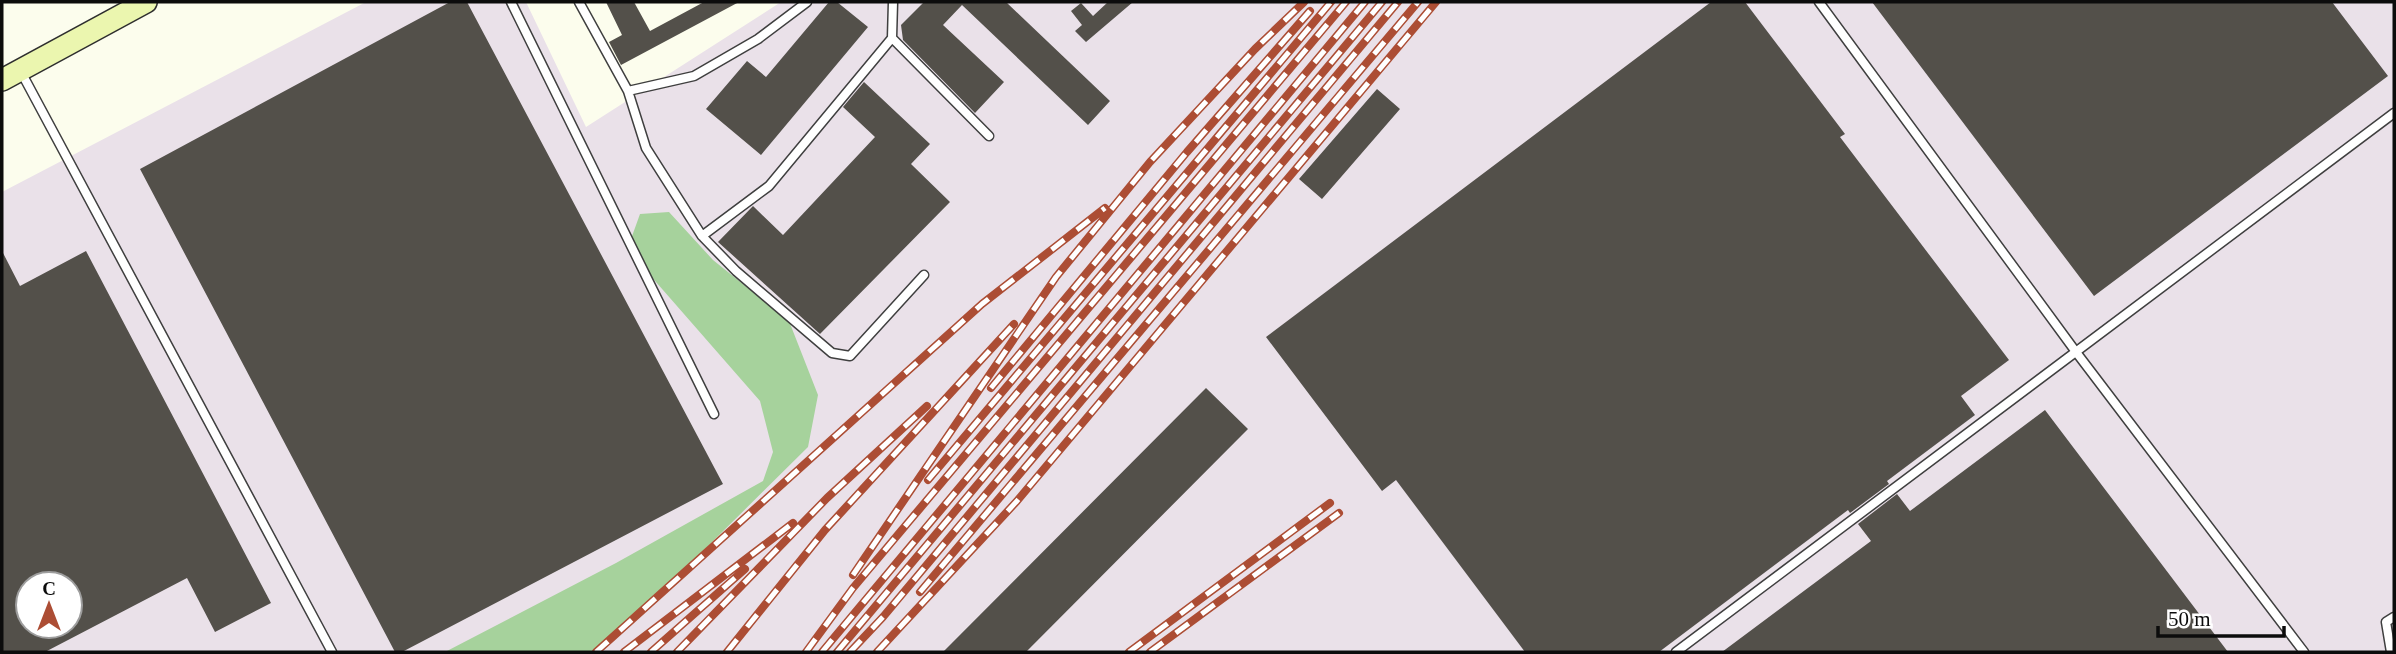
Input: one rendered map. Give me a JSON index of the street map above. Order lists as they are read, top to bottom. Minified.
{"scale_bar":"50 m","north":"top"}
